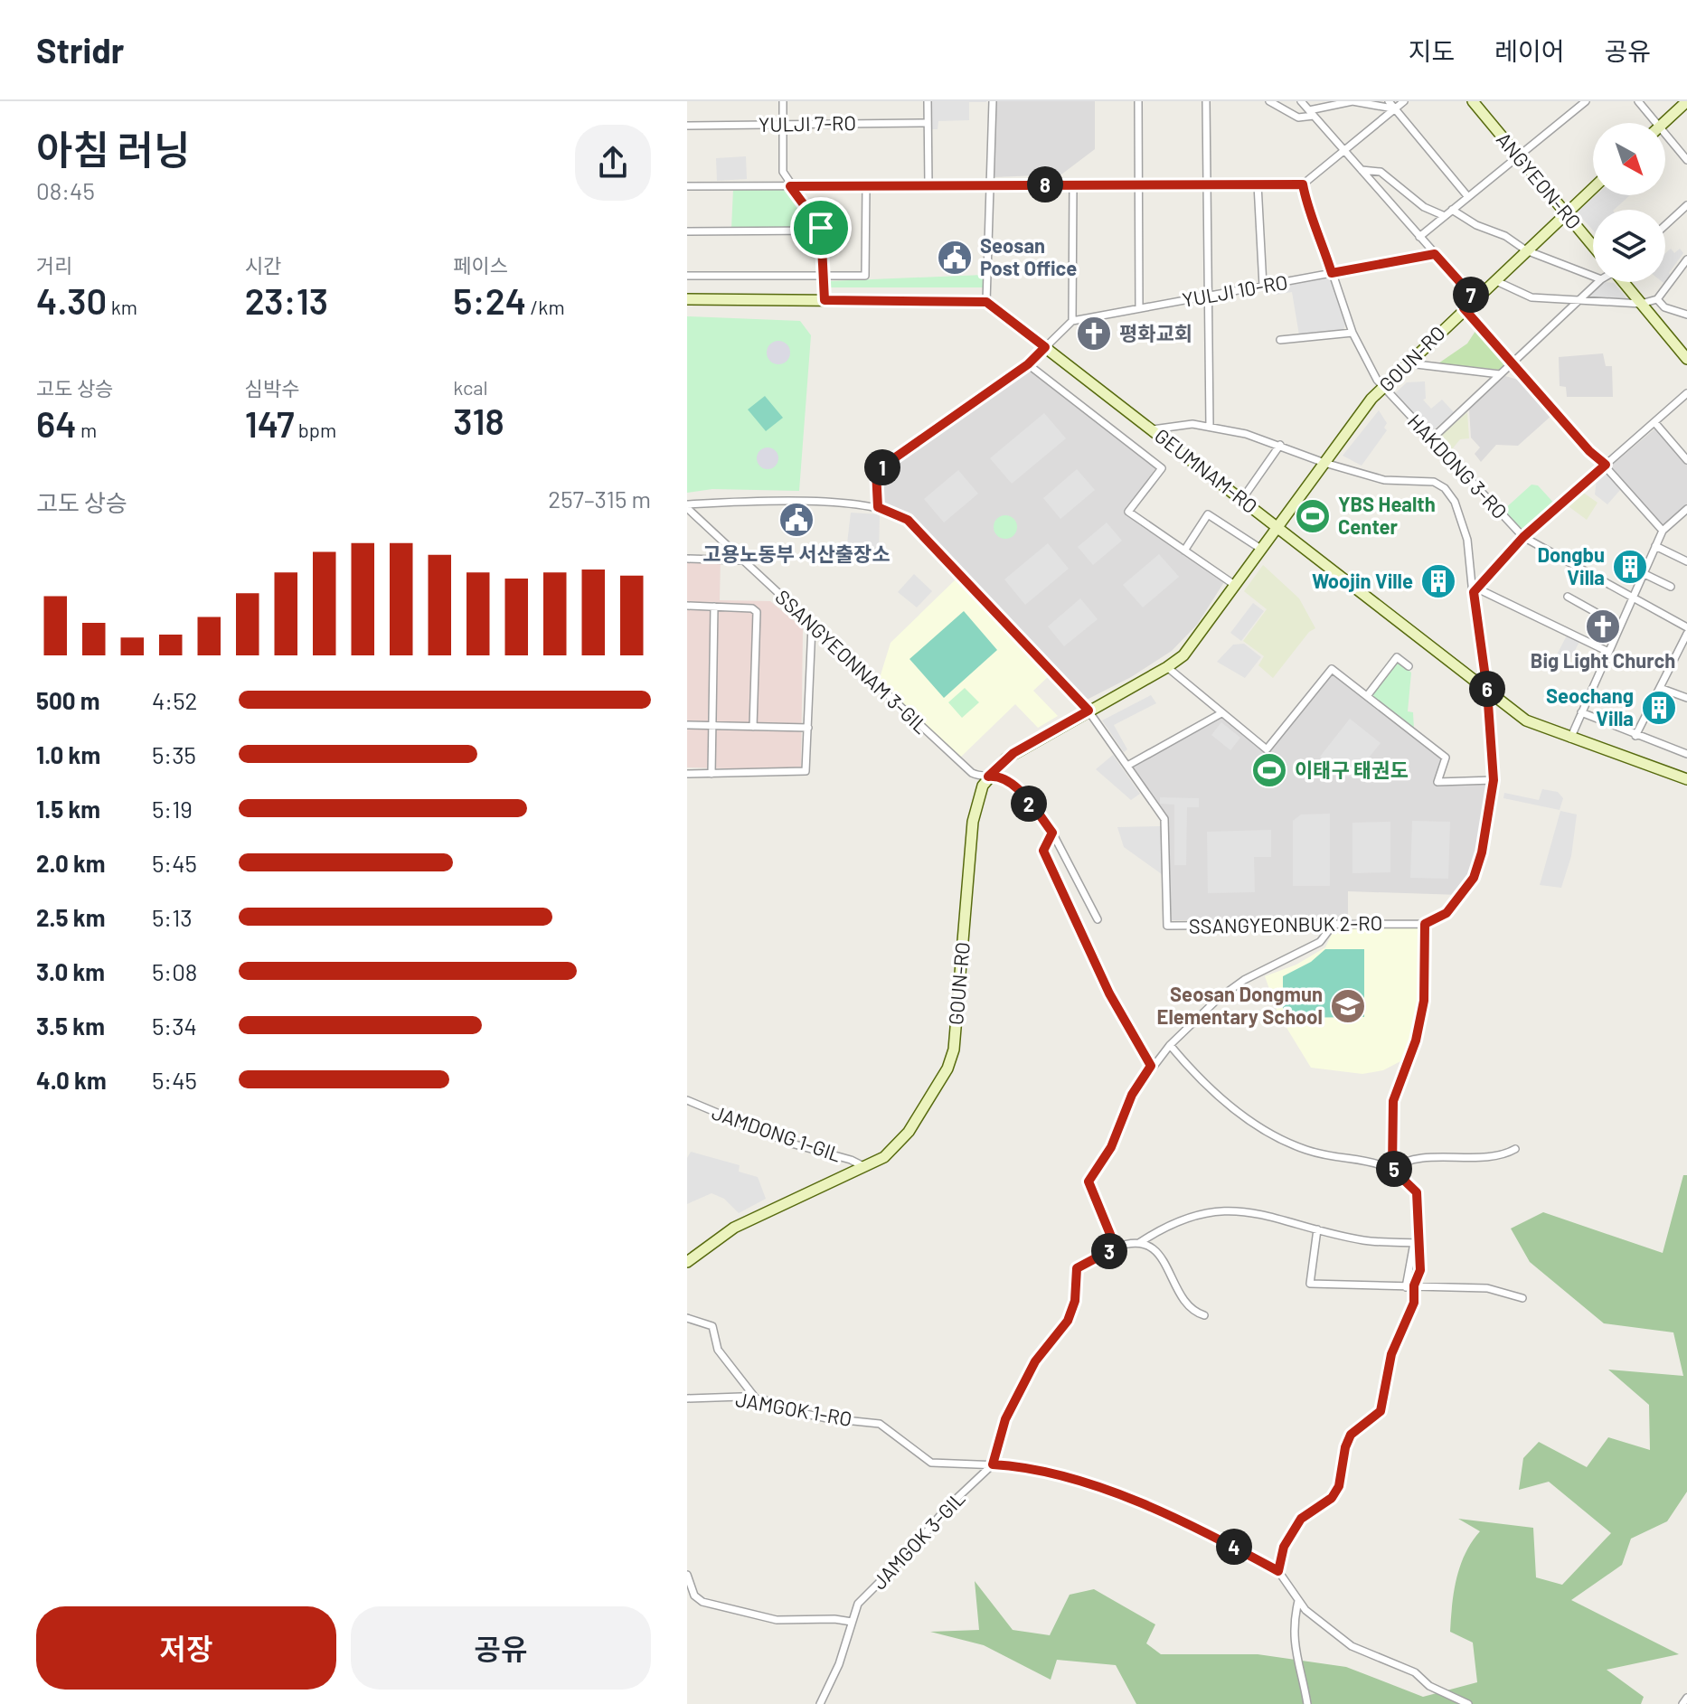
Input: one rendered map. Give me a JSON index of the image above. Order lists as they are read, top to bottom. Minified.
{"streets":{"street":["YULJI 7-RO","ANGYEON-RO","YULJI 10-RO","GOUN-RO","HAKDONG 3-RO","GEUMNAM-RO","SSANGYEONNAM 3-GIL","SSANGYEONBUK 2-RO","JAMDONG 1-GIL","JAMGOK 1-RO","JAMGOK 3-GIL"]},"crossings":[["ANGYEON-RO","GOUN-RO"],["YULJI 10-RO","HAKDONG 3-RO"],["GOUN-RO","HAKDONG 3-RO"],["GOUN-RO","GEUMNAM-RO"],["GOUN-RO","SSANGYEONNAM 3-GIL"],["GOUN-RO","JAMDONG 1-GIL"],["JAMGOK 1-RO","JAMGOK 3-GIL"]],"places":{"public building":["Seosan Post Office","고용노동부 서산출장소"],"church":["평화교회","Big Light Church"],"sports":["YBS Health Center","이태구 태권도"],"building":["Dongbu Villa","Woojin Ville","Seochang Villa"],"school or university":["Seosan Dongmun Elementary School"]},"north":"bottom right","page":{"header":"Stridr","nav":["지도","레이어","공유"],"heading":["아침 러닝","08:45"],"pins":["8","7","1","6","2","5","3","4"],"stats":[["거리","4.30 km"],["시간","23:13"],["페이스","5:24 /km"],["고도 상승","64 m"],["심박수","147 bpm"],["kcal","318"]],"chart":["고도 상승","257–315 m"],"list":[{"name":"500 m","note":"4:52"},{"name":"1.0 km","note":"5:35"},{"name":"1.5 km","note":"5:19"},{"name":"2.0 km","note":"5:45"},{"name":"2.5 km","note":"5:13"},{"name":"3.0 km","note":"5:08"},{"name":"3.5 km","note":"5:34"},{"name":"4.0 km","note":"5:45"}],"buttons":["저장","공유"]}}
